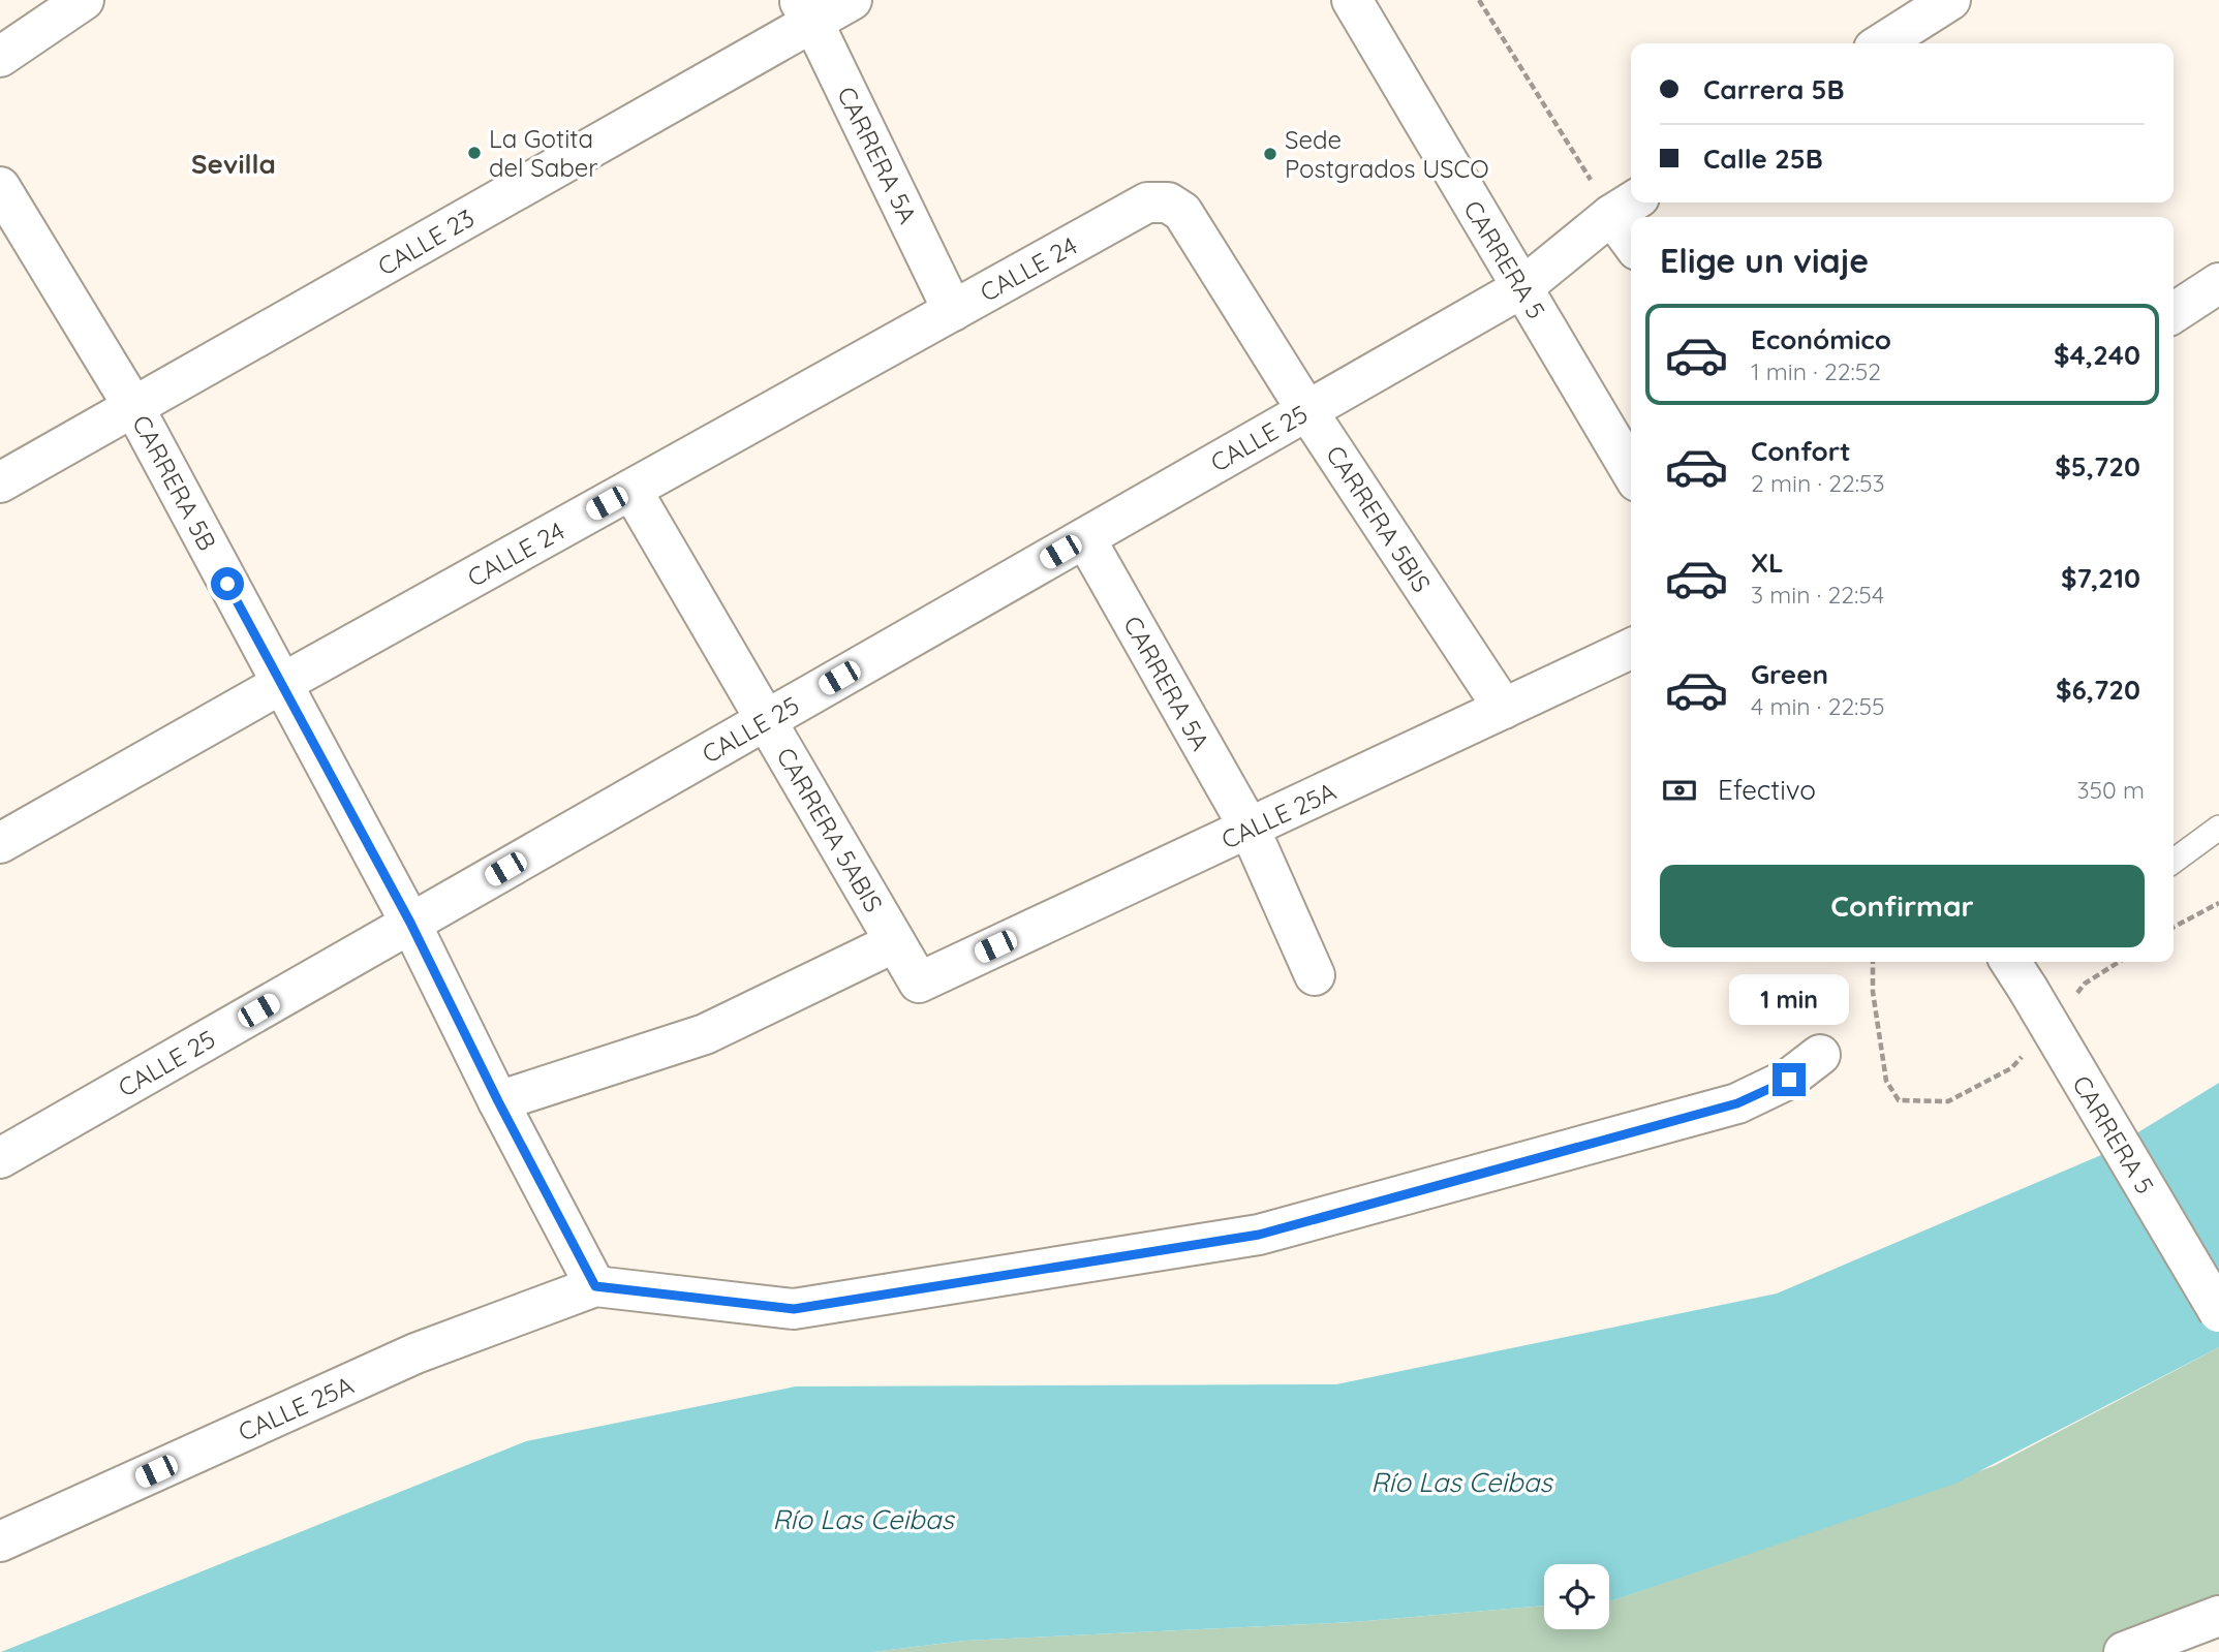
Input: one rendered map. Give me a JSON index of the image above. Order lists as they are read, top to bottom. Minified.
{"streets":{"street":["CARRERA 5A","CALLE 23","CARRERA 5","CALLE 24","CALLE 25","CARRERA 5B","CARRERA 5BIS","CALLE 25A","CARRERA 5ABIS"]},"crossings":[["CARRERA 5A","CALLE 23"],["CARRERA 5A","CALLE 24"],["CARRERA 5A","CALLE 25"],["CARRERA 5A","CALLE 25A"],["CALLE 23","CARRERA 5B"],["CARRERA 5","CALLE 25"],["CALLE 24","CARRERA 5B"],["CALLE 24","CARRERA 5BIS"],["CALLE 24","CARRERA 5ABIS"],["CALLE 25","CARRERA 5B"],["CALLE 25","CARRERA 5BIS"],["CALLE 25","CARRERA 5ABIS"],["CARRERA 5B","CALLE 25A"],["CARRERA 5BIS","CALLE 25A"],["CALLE 25A","CARRERA 5ABIS"]],"districts":["Sevilla"],"water":["Río Las Ceibas"],"places":["La Gotita del Saber","Sede Postgrados USCO"],"page":{"banner":["Carrera 5B","Calle 25B"],"heading":"Elige un viaje","list":[{"name":"Económico","note":"1 min · 22:52","value":"$4,240"},{"name":"Confort","note":"2 min · 22:53","value":"$5,720"},{"name":"XL","note":"3 min · 22:54","value":"$7,210"},{"name":"Green","note":"4 min · 22:55","value":"$6,720"}],"pay":["Efectivo","350 m"],"buttons":"Confirmar","bubble":"1 min"}}
